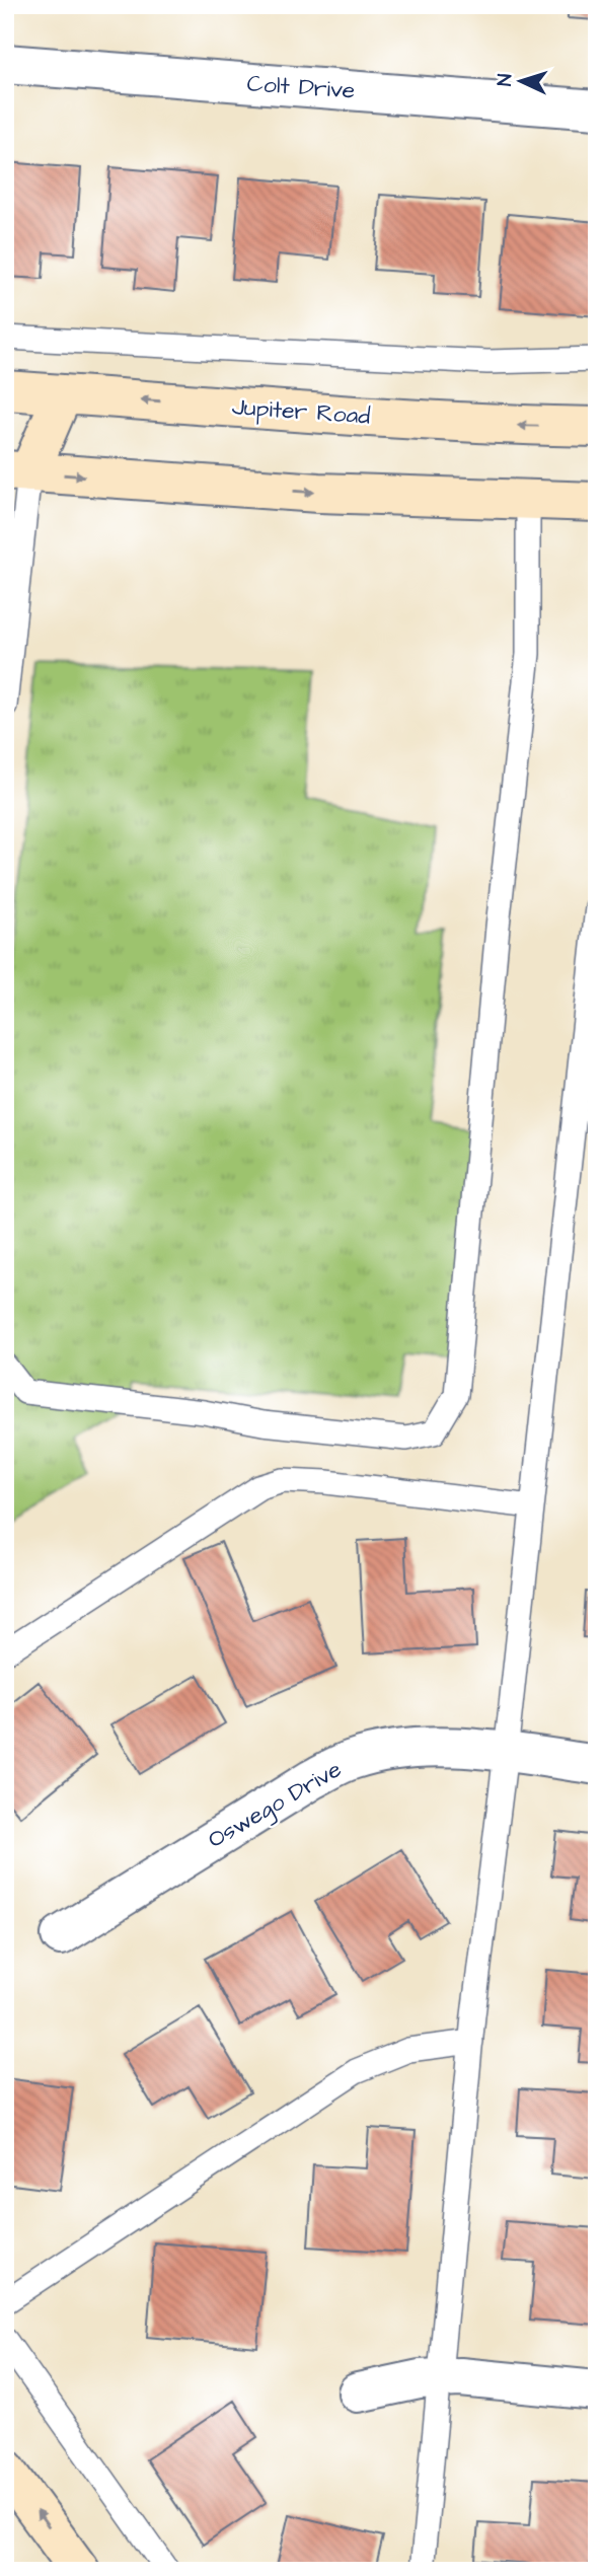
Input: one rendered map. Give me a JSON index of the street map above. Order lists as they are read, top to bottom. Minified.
{"streets":{"main road":["Jupiter Road"],"street":["Colt Drive","Oswego Drive"]},"north":"left"}
